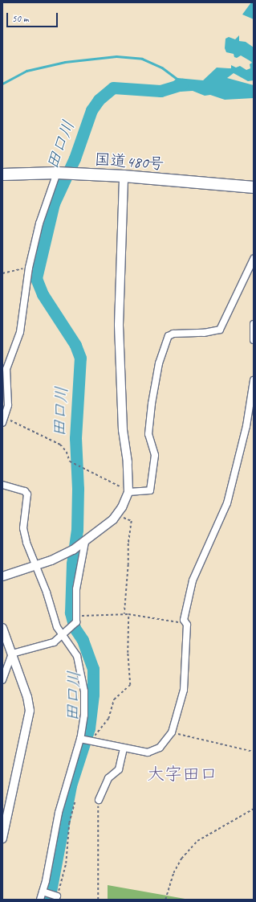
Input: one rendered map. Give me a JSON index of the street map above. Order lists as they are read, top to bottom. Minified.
{"streets":{"highway":["国道480号"]},"districts":["大字田口"],"water":["田口川"],"scale_bar":"50 m"}
